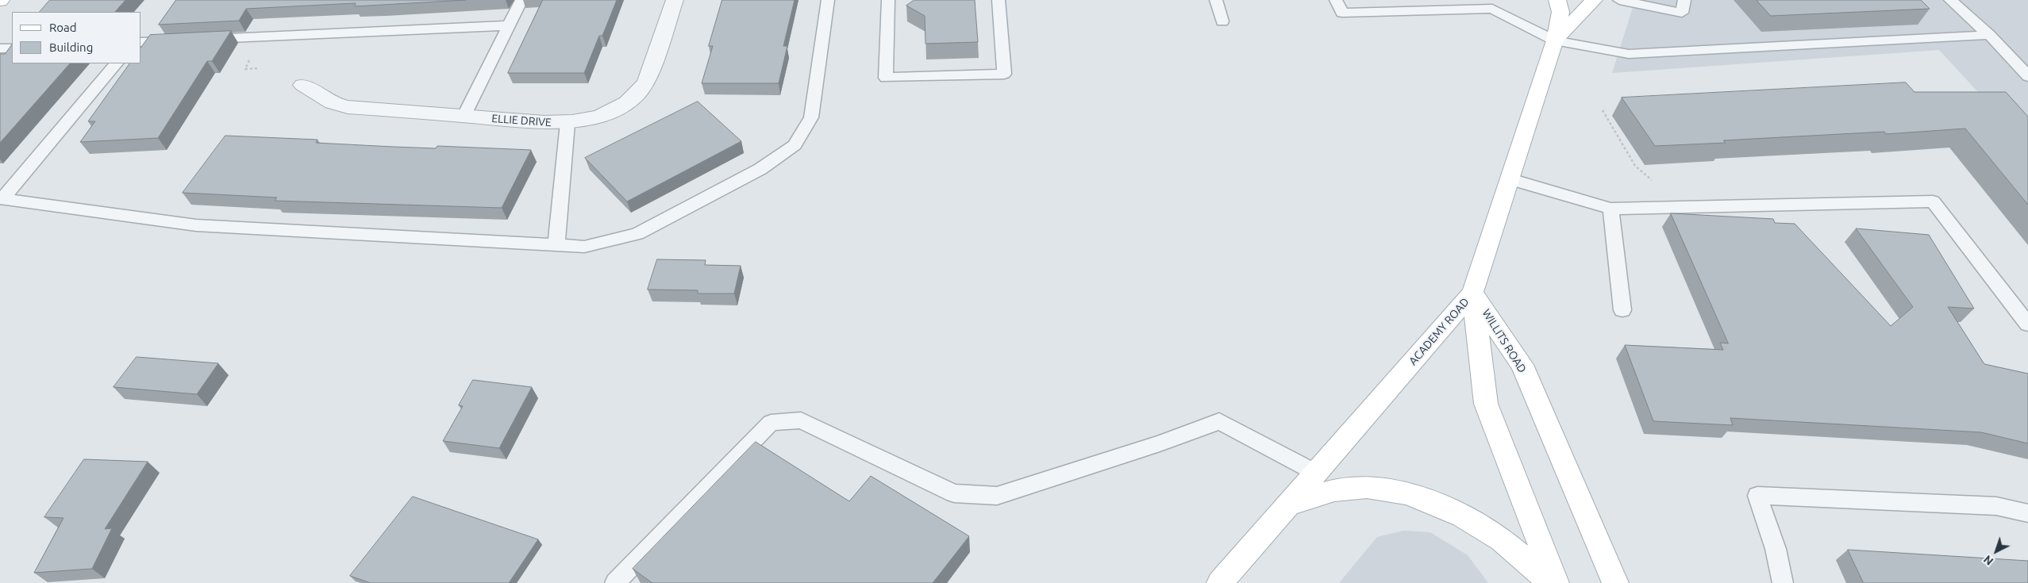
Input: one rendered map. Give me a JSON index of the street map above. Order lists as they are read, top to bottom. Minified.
{"streets":{"main road":["ACADEMY ROAD","WILLITS ROAD"],"street":["ELLIE DRIVE"]},"crossings":[["ACADEMY ROAD","WILLITS ROAD"]],"legend":["Road","Building"],"north":"bottom left"}
